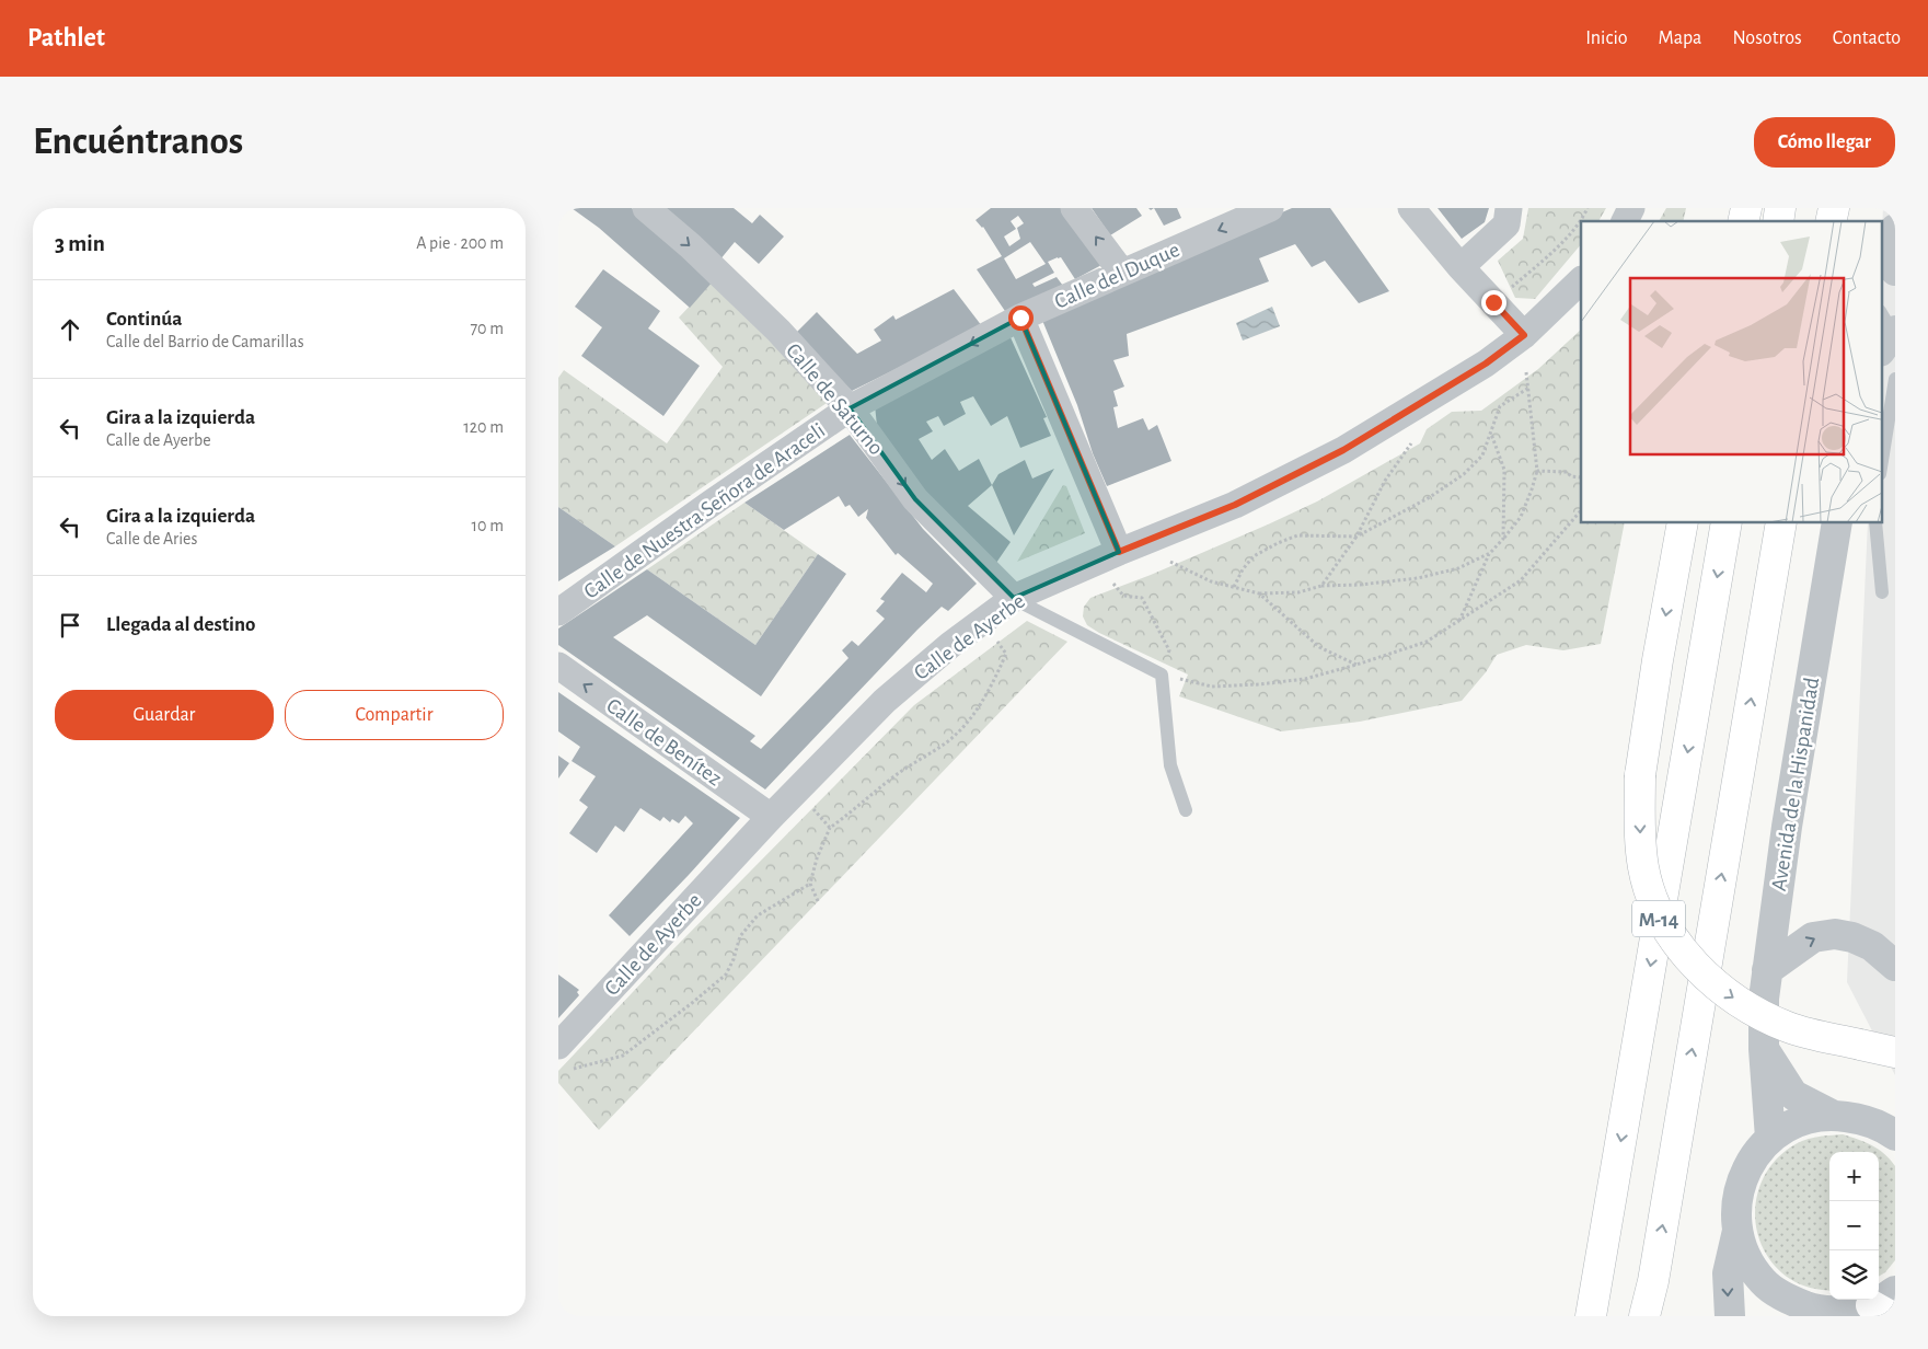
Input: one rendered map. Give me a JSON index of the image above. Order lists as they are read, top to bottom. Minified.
{"streets":{"highway":["M-14"],"street":["Calle del Duque","Calle de Saturno","Calle de Nuestra Señora de Araceli","Calle de Ayerbe","Calle de Benítez","Avenida de la Hispanidad"]},"crossings":[["Calle del Duque","Calle de Saturno"],["Calle del Duque","Calle de Nuestra Señora de Araceli"],["Calle de Saturno","Calle de Nuestra Señora de Araceli"],["Calle de Saturno","Calle de Ayerbe"],["Calle de Ayerbe","Calle de Benítez"]],"one_way":["Calle del Duque","Calle de Benítez"],"page":{"header":"Pathlet","nav":["Inicio","Mapa","Nosotros","Contacto"],"buttons":["Cómo llegar",["Guardar","Compartir"]],"title":"Encuéntranos","heading":["3 min","A pie · 200 m"],"list":[["Continúa","Calle del Barrio de Camarillas","70 m"],["Gira a la izquierda","Calle de Ayerbe","120 m"],["Gira a la izquierda","Calle de Aries","10 m"],"Llegada al destino"],"map_buttons":["+","−"]}}
